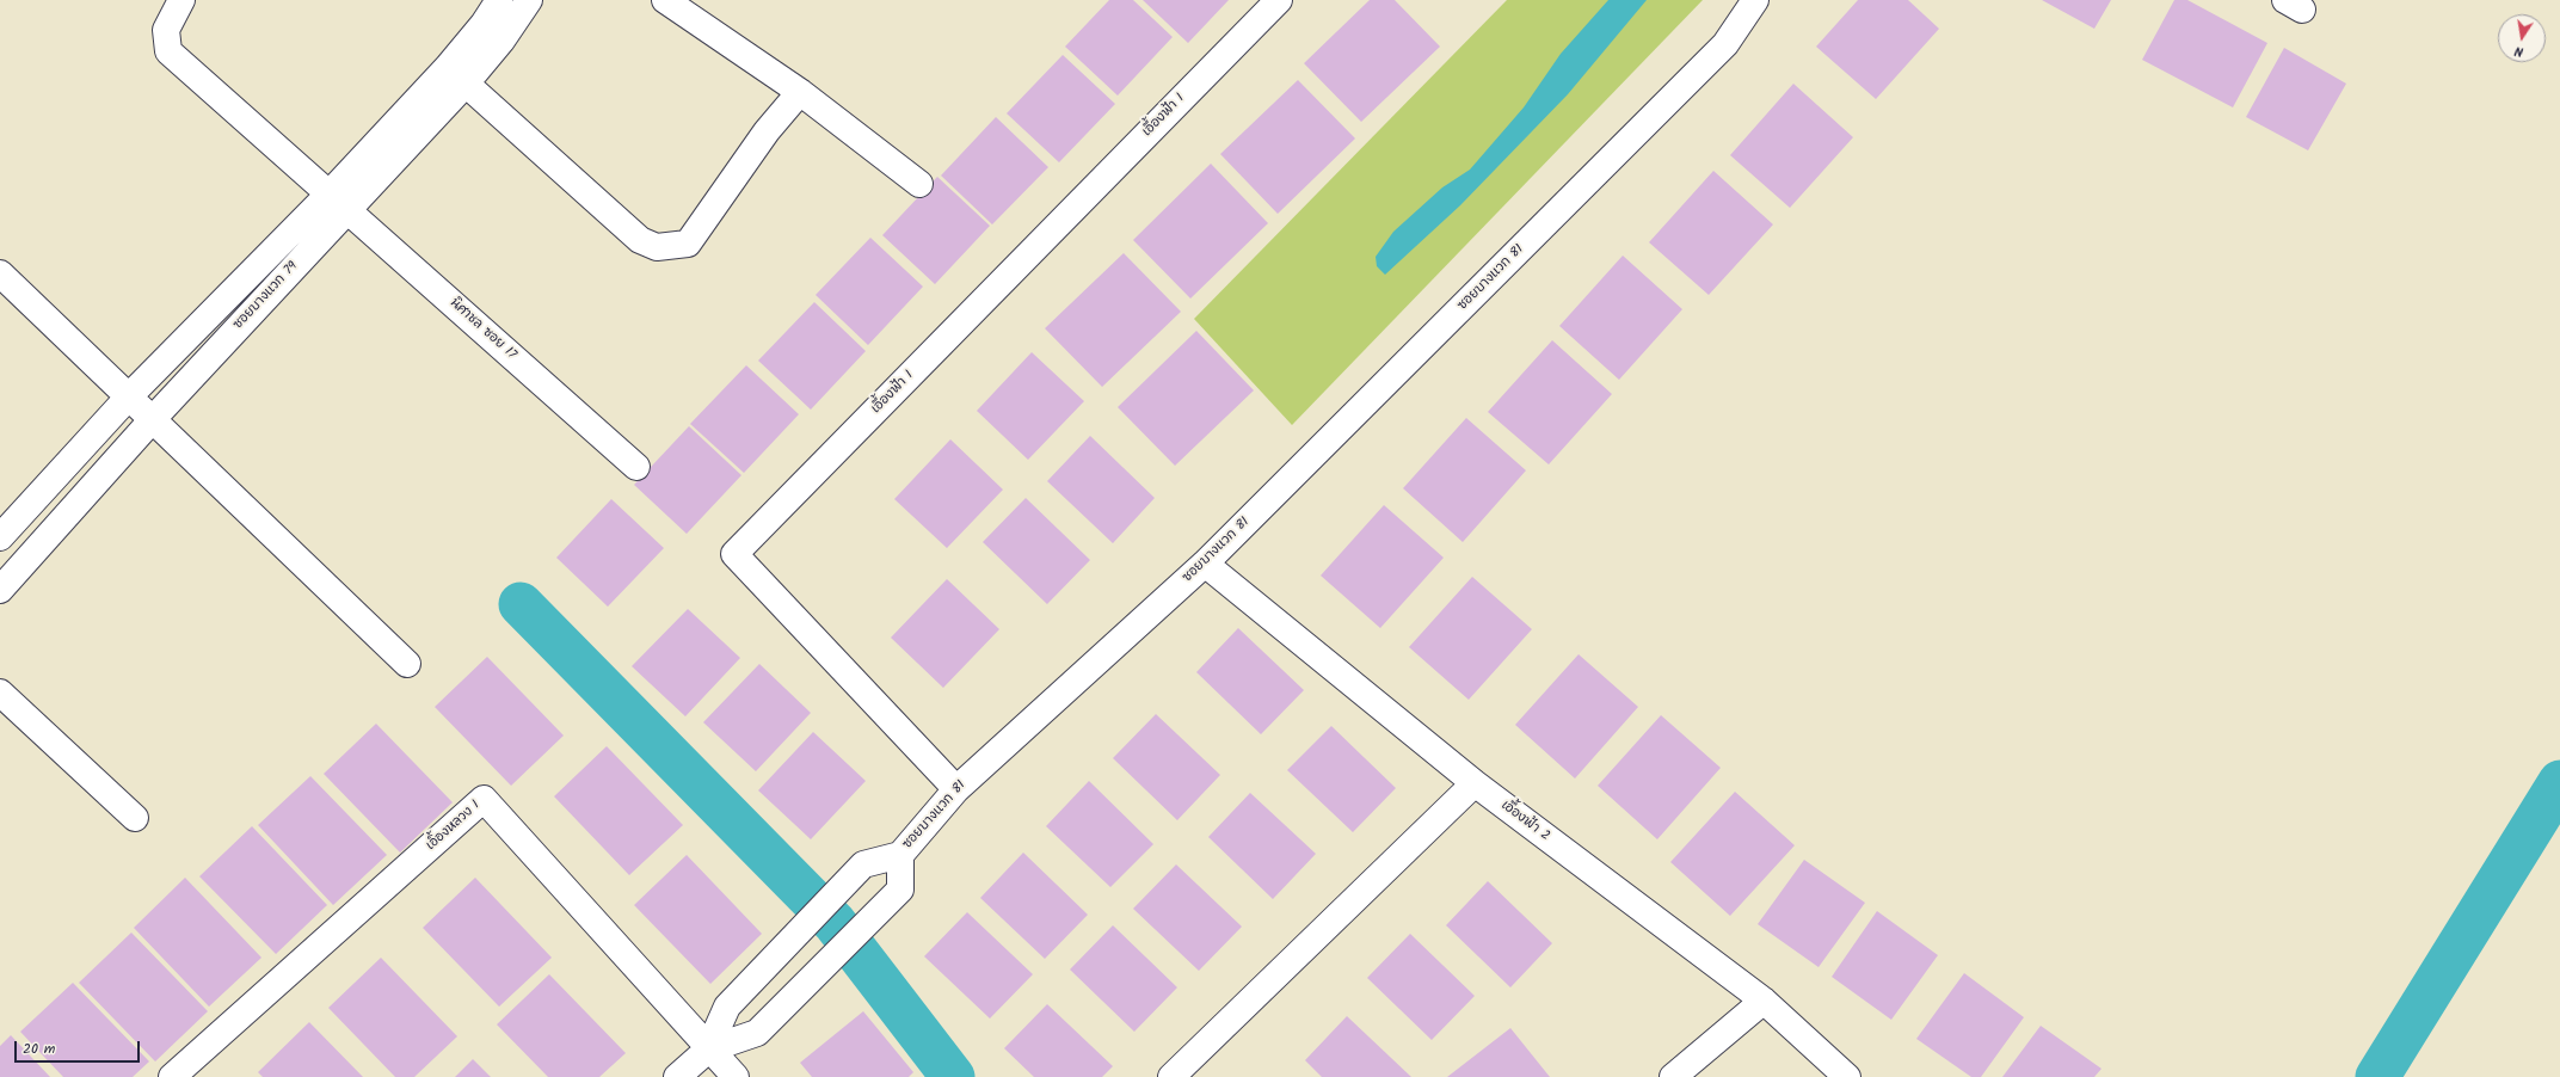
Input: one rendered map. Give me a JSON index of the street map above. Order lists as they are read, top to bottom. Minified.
{"streets":{"street":["เอื้องฟ้า 1","ซอยบางแวก 81","ซอยบางแวก 79","นิศาชล ซอย 17","เอื้องฟ้า 2","เอิ้องหลวง 1"]},"crossings":[["เอื้องฟ้า 1","ซอยบางแวก 81"],["ซอยบางแวก 81","เอื้องฟ้า 2"],["ซอยบางแวก 81","เอิ้องหลวง 1"],["ซอยบางแวก 79","นิศาชล ซอย 17"]],"scale_bar":"20 m","north":"bottom"}
